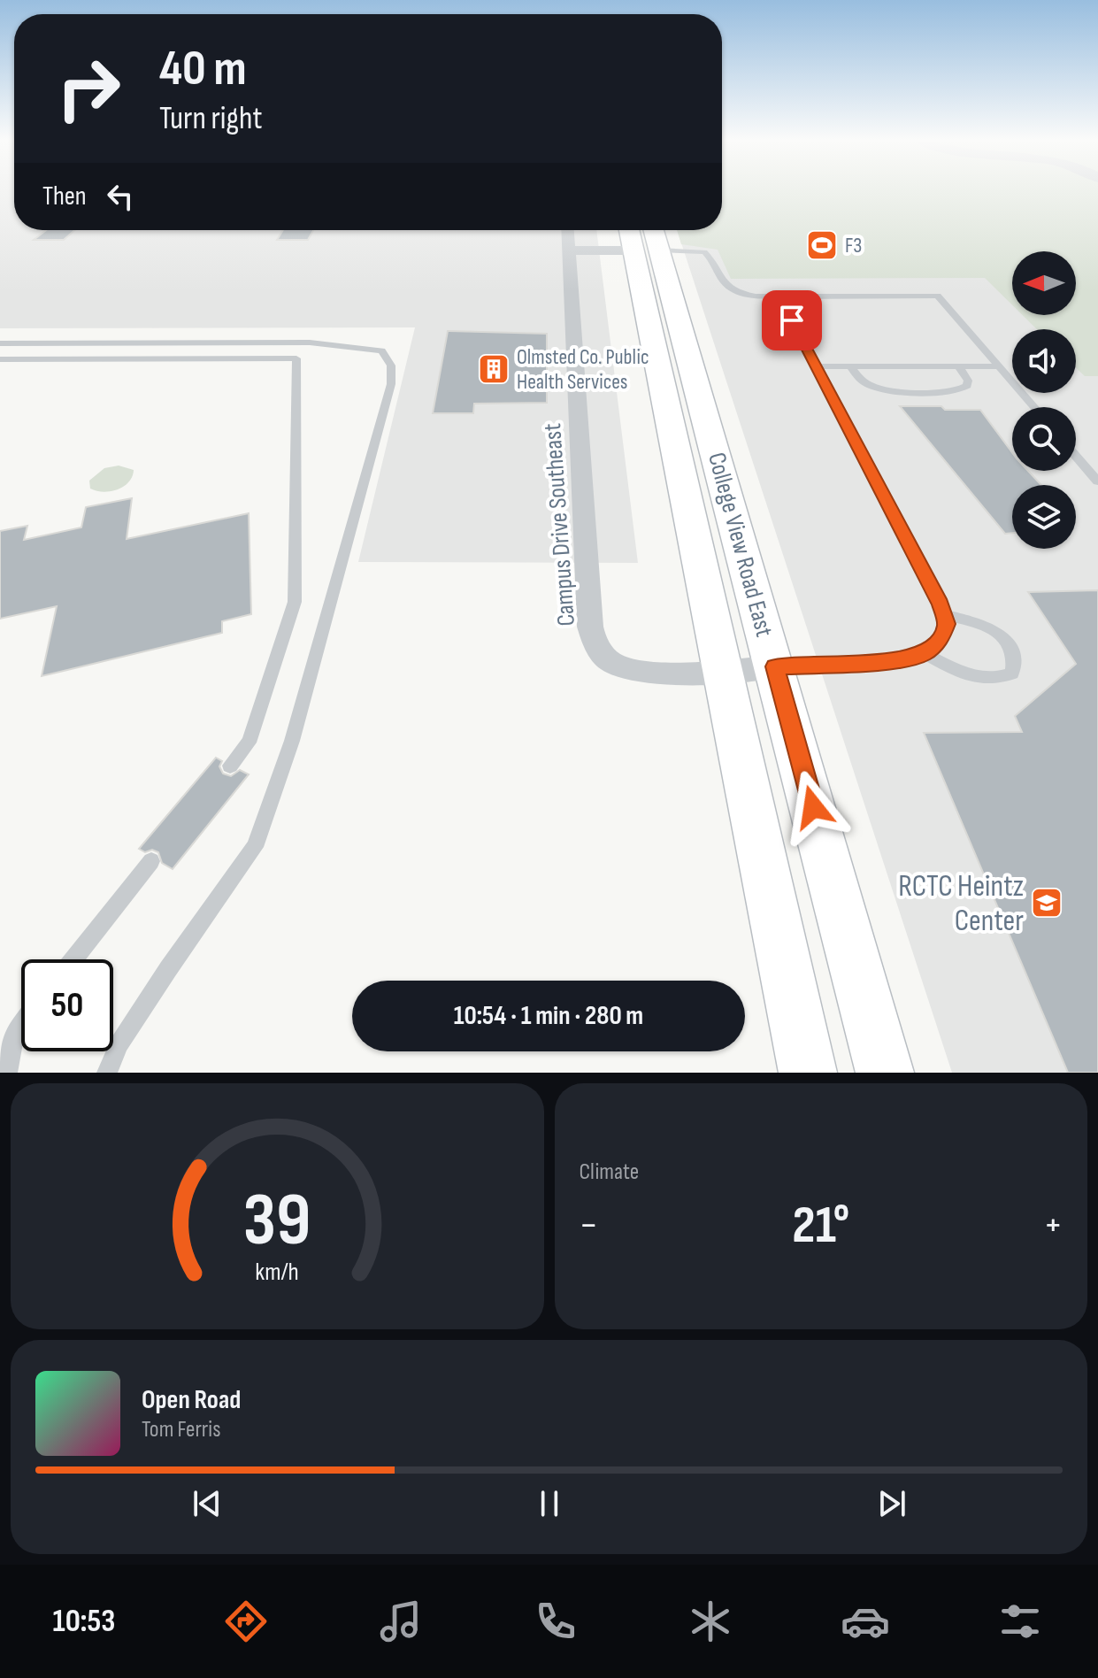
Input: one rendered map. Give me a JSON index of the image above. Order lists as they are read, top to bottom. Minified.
{"streets":{"main road":["College View Road East"],"street":["Campus Drive Southeast"]},"crossings":[["Campus Drive Southeast","College View Road East"]],"places":{"sports":["F3"],"building":["Olmsted Co. Public Health Services"],"school or university":["RCTC Heintz Center"]},"north":"left","page":{"turn":["40 m","Turn right"],"then":"Then","limit":"50","trip":"10:54 · 1 min · 280 m","tile":"Climate","heat":["−","21°","+"],"song":["Open Road","Tom Ferris"],"tabs":"10:53","gauge":["39","km/h"]}}
